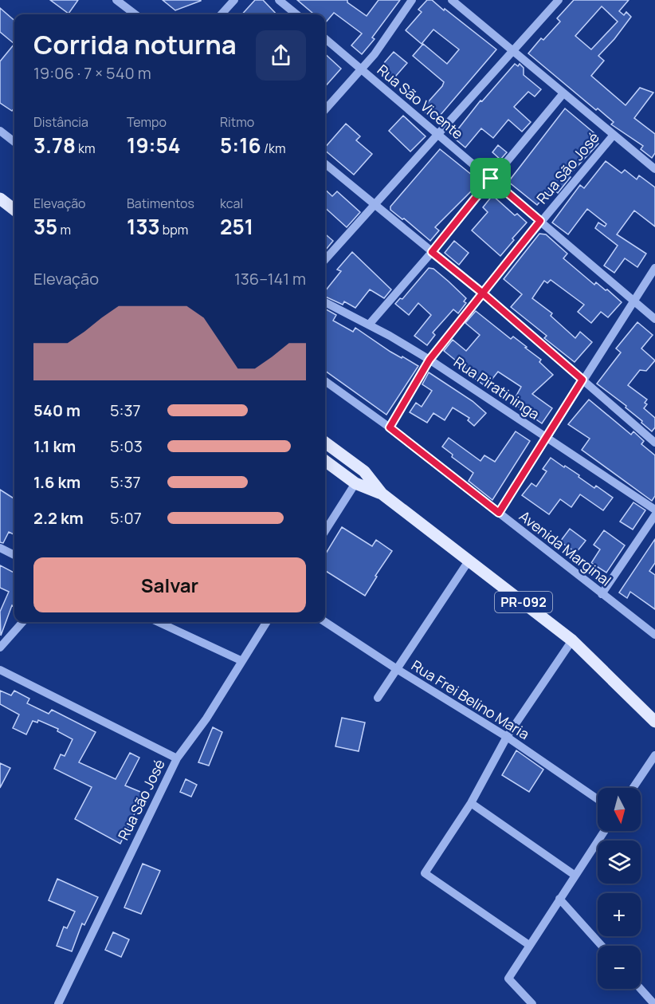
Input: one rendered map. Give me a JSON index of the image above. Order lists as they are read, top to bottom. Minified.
{"streets":{"main road":["PR-092"],"street":["Rua São Vicente","Rua São José","Rua Piratininga","Avenida Marginal","Rua Frei Belino Maria"]},"crossings":[["Rua São Vicente","Rua São José"],["Rua São José","Rua Piratininga"],["Rua São José","Avenida Marginal"]],"north":"bottom","page":{"heading":["Corrida noturna","19:06 · 7 × 540 m"],"stats":[["Distância","3.78 km"],["Tempo","19:54"],["Ritmo","5:16 /km"],["Elevação","35 m"],["Batimentos","133 bpm"],["kcal","251"]],"chart":["Elevação","136–141 m"],"list":[{"name":"540 m","note":"5:37"},{"name":"1.1 km","note":"5:03"},{"name":"1.6 km","note":"5:37"},{"name":"2.2 km","note":"5:07"}],"buttons":"Salvar","map_buttons":["+","−"]}}
